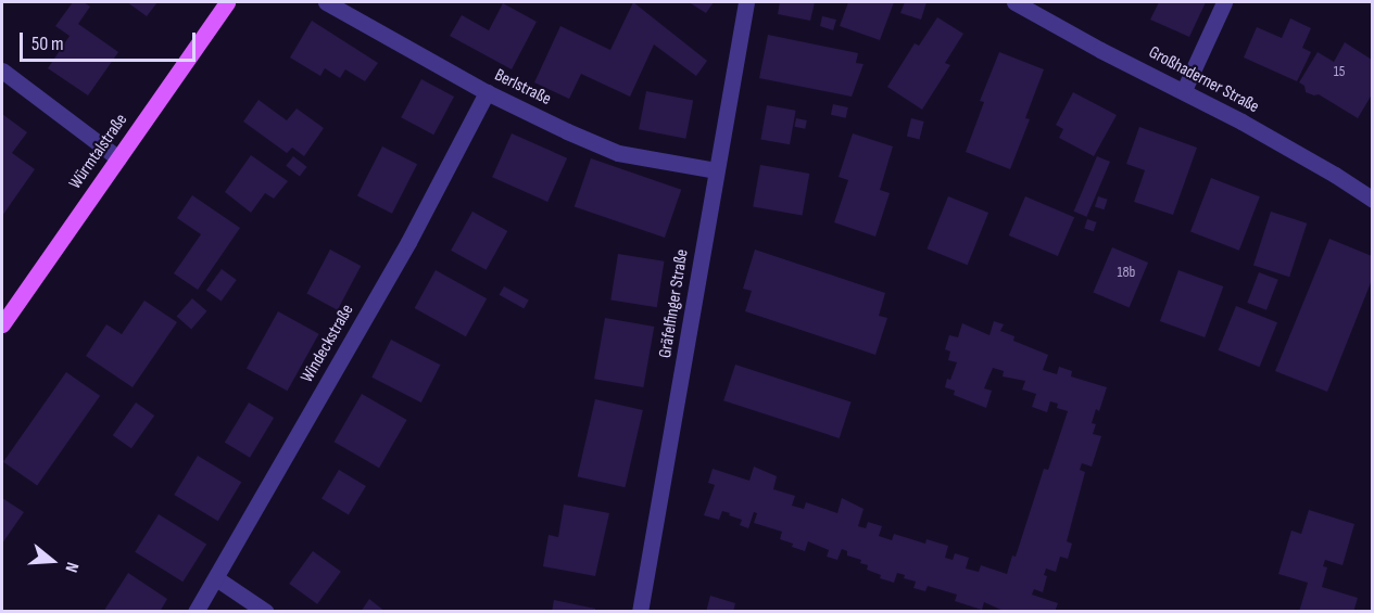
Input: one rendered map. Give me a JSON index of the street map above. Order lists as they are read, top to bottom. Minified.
{"streets":{"main road":["Würmtalstraße"],"street":["Großhaderner Straße","Berlstraße","Gräfelfinger Straße","Windeckstraße"]},"crossings":[["Berlstraße","Gräfelfinger Straße"],["Berlstraße","Windeckstraße"]],"house_numbers":["15","18b"],"scale_bar":"50 m","north":"right"}
